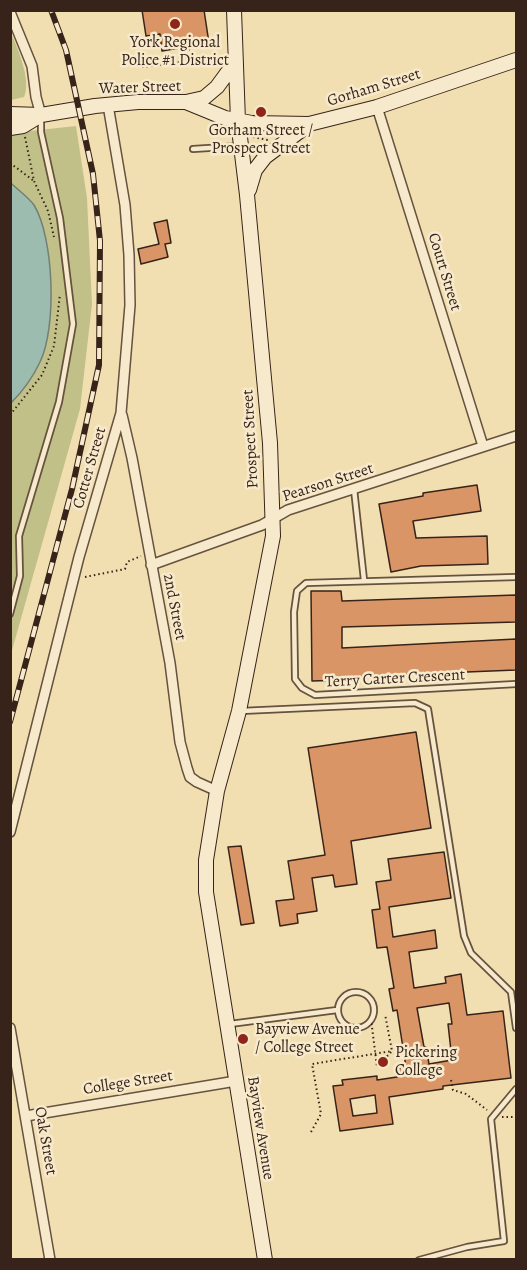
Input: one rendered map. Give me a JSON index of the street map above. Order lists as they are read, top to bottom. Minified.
{"streets":{"main road":["Water Street","Gorham Street","Prospect Street","Bayview Avenue"],"street":["Court Street","Cotter Street","Pearson Street","2nd Street","College Street","Oak Street"],"lane":["Terry Carter Crescent"]},"crossings":[["Water Street","Gorham Street"],["Water Street","Prospect Street"],["Water Street","Cotter Street"],["Gorham Street","Court Street"],["Gorham Street","Prospect Street"],["Court Street","Pearson Street"],["Prospect Street","Pearson Street"],["Prospect Street","2nd Street"],["Prospect Street","Bayview Avenue"],["Cotter Street","2nd Street"],["Pearson Street","2nd Street"],["College Street","Bayview Avenue"],["College Street","Oak Street"]],"places":["York Regional Police #1 District","Gorham Street / Prospect Street","Bayview Avenue / College Street","Pickering College"]}
